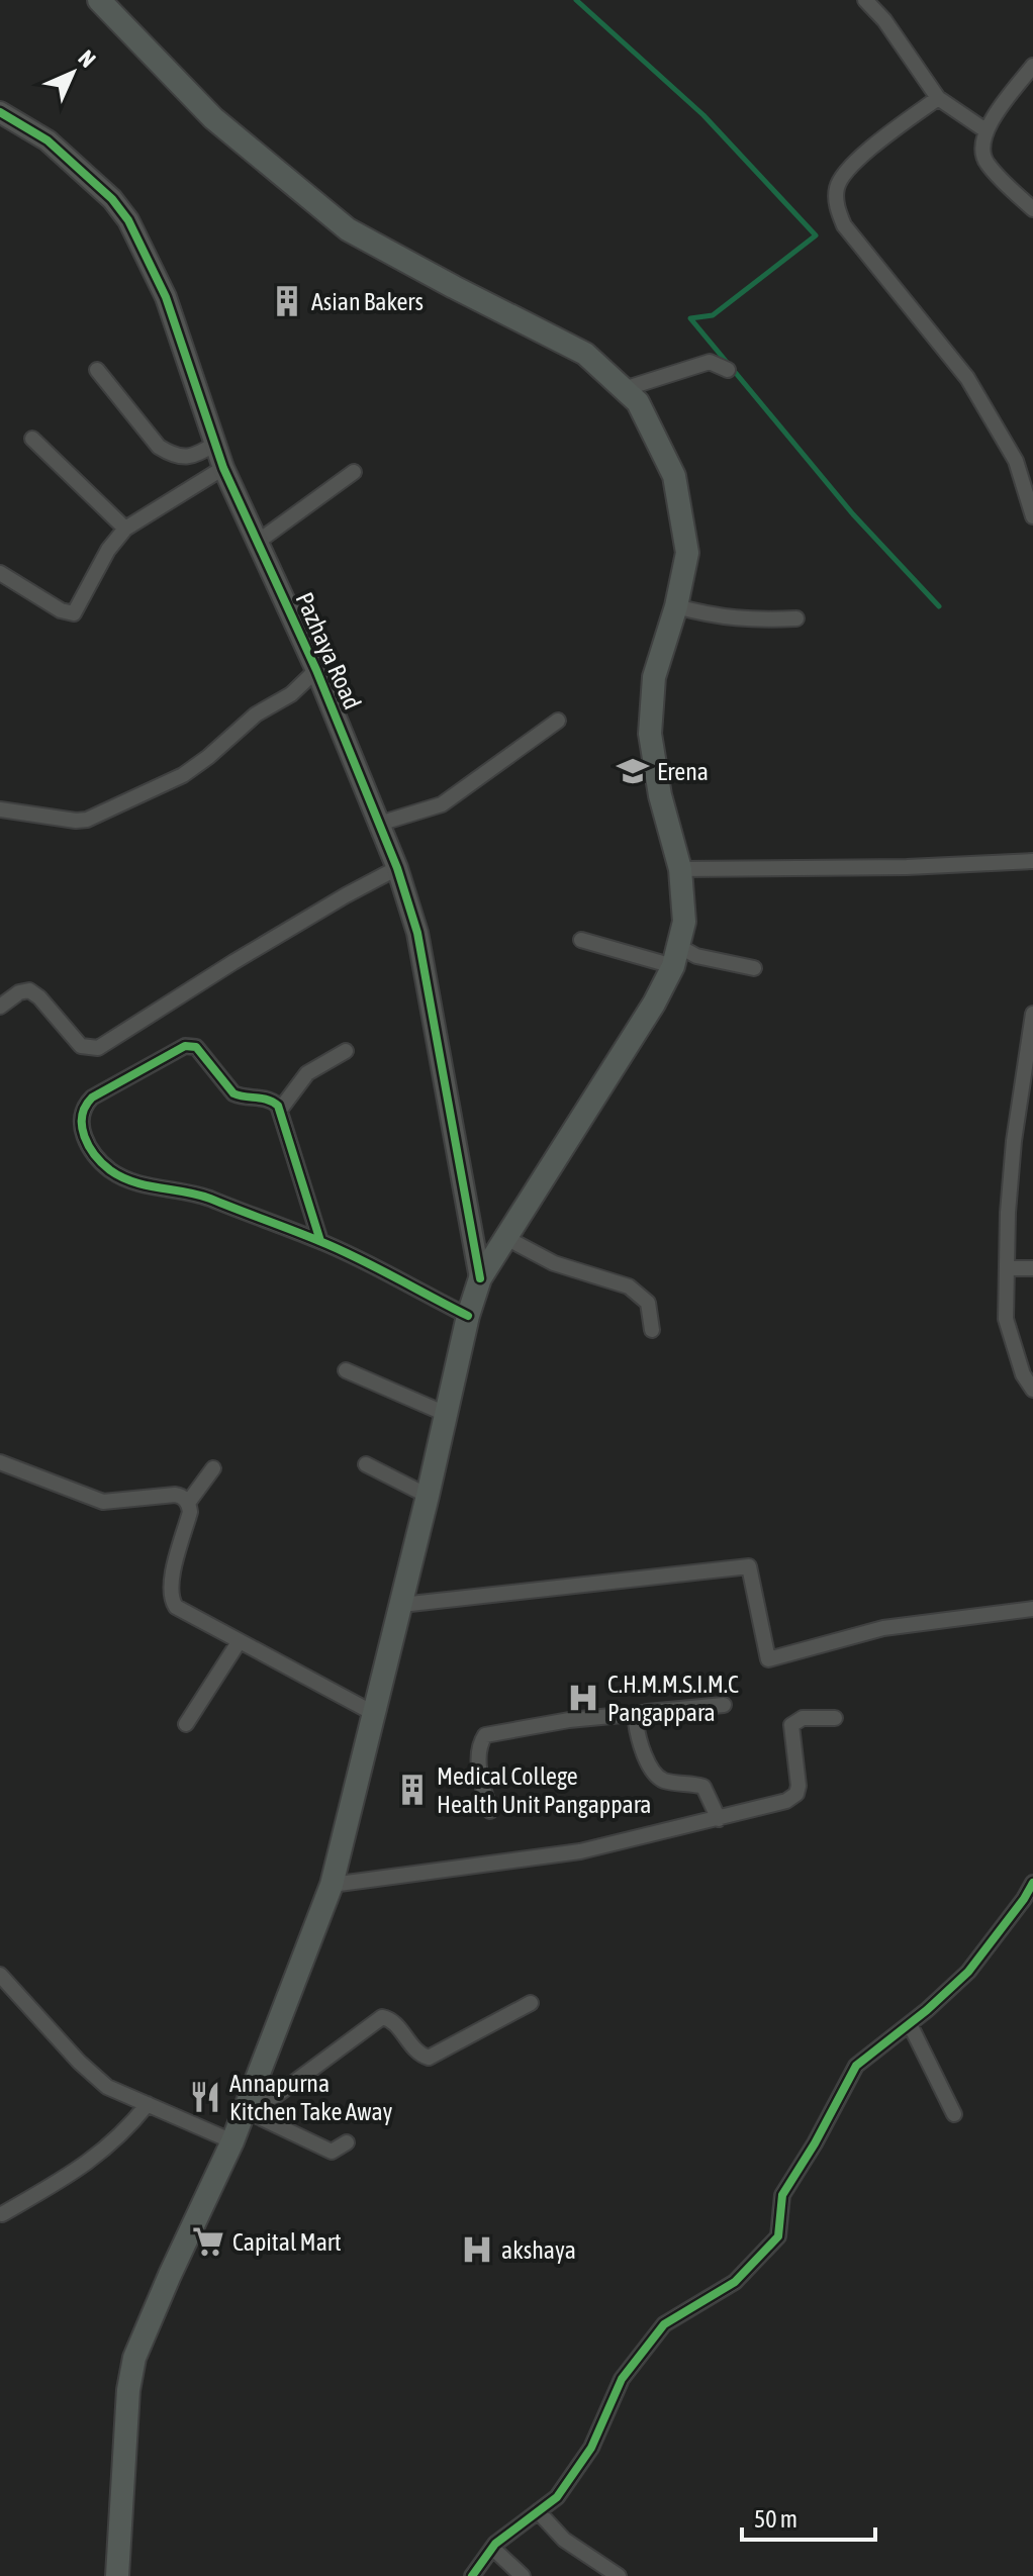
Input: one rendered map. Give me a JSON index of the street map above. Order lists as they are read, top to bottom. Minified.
{"streets":{"street":["Pazhaya Road"]},"places":{"building":["Asian Bakers","Medical College Health Unit Pangappara"],"school or university":["Erena"],"hospital":["C.H.M.M.S.I.M.C Pangappara","akshaya"],"restaurant":["Annapurna Kitchen Take Away"],"supermarket":["Capital Mart"]},"scale_bar":"50 m","north":"top right"}
